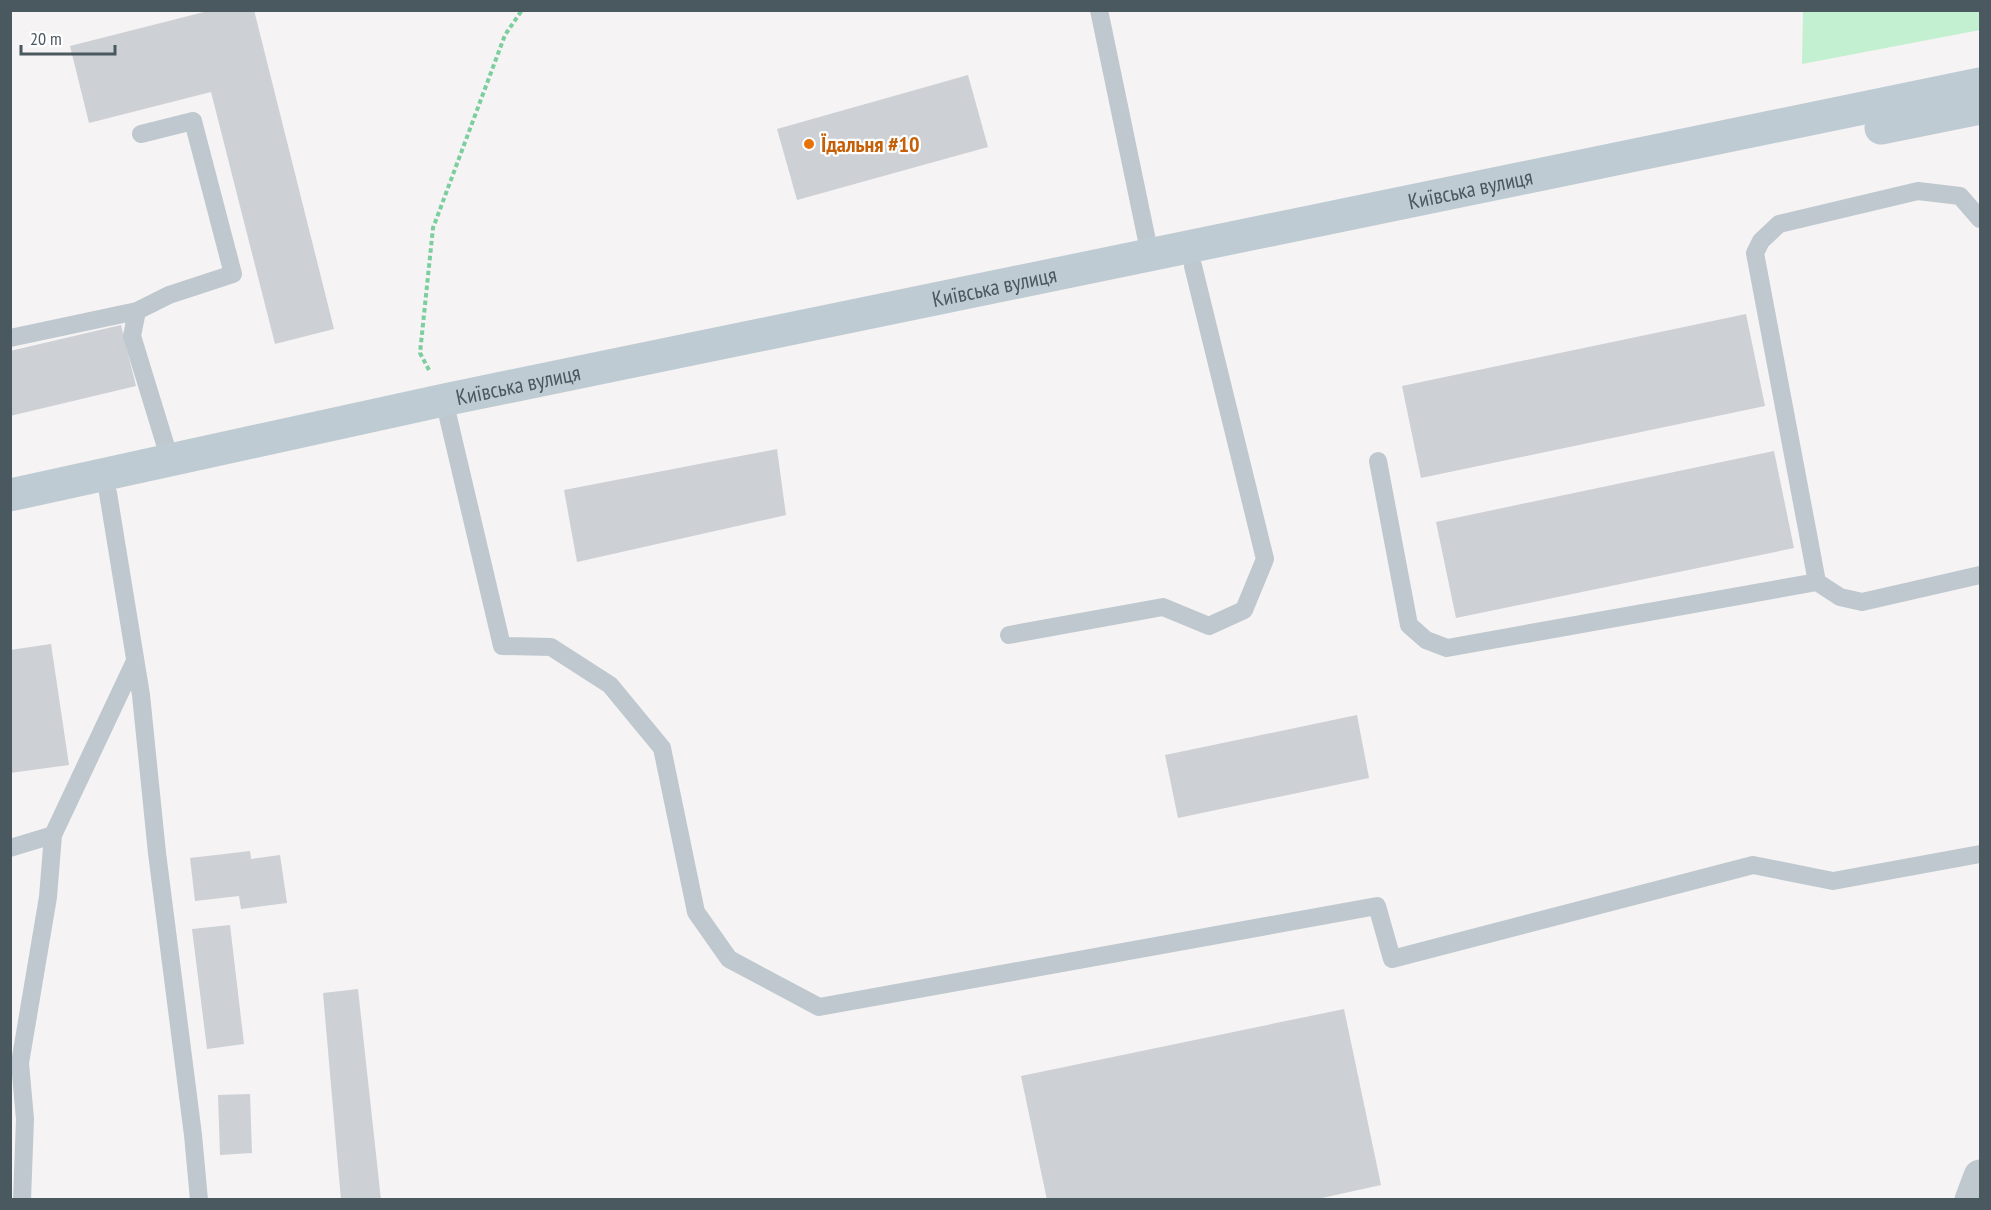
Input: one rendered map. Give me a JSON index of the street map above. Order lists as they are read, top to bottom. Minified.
{"streets":{"main road":["Київська вулиця"]},"places":["Їдальня #10"],"scale_bar":"20 m"}
